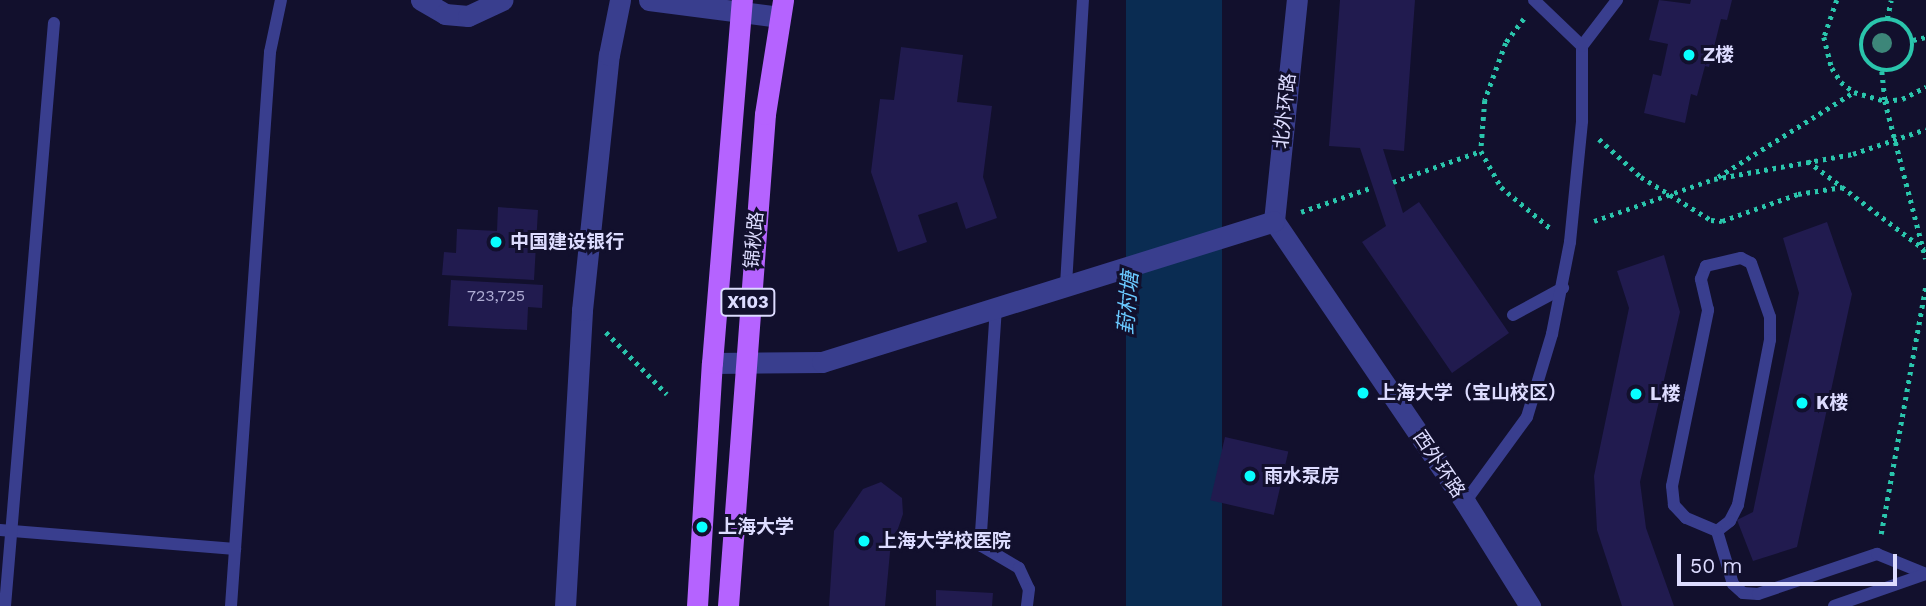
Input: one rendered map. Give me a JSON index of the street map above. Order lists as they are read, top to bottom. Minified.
{"streets":{"main road":["锦秋路","X103"],"street":["北外环路","西外环路"]},"crossings":[["北外环路","西外环路"]],"water":["葑村塘"],"places":["Z楼","中国建设银行","上海大学（宝山校区）","L楼","K楼","雨水泵房","上海大学","上海大学校医院"],"house_numbers":["723,725"],"scale_bar":"50 m"}
